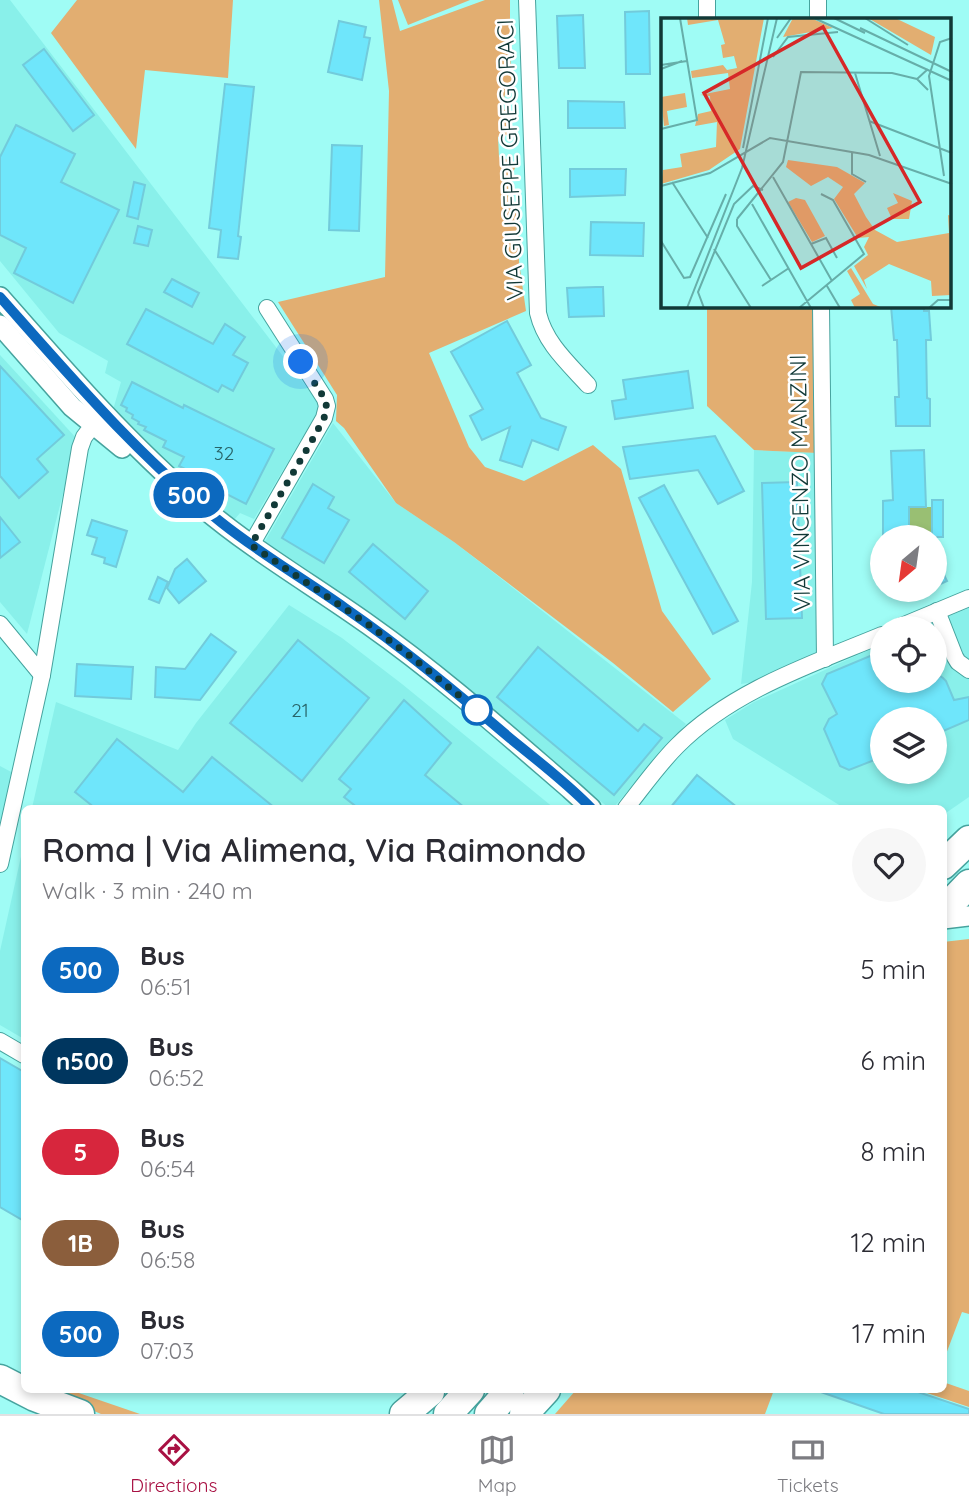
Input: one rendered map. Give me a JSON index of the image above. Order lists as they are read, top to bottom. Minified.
{"streets":{"street":["VIA GIUSEPPE GREGORACI","VIA VINCENZO MANZINI"]},"lines":["bus line 500"],"house_numbers":["32","21"],"north":"bottom left","page":{"on_map":"500","heading":["Roma | Via Alimena, Via Raimondo","Walk · 3 min · 240 m"],"list":[{"mark":"500","name":"Bus","note":"06:51","value":"5 min"},{"mark":"n500","name":"Bus","note":"06:52","value":"6 min"},{"mark":"5","name":"Bus","note":"06:54","value":"8 min"},{"mark":"1B","name":"Bus","note":"06:58","value":"12 min"},{"mark":"500","name":"Bus","note":"07:03","value":"17 min"}],"tabs":["Directions","Map","Tickets"]}}
